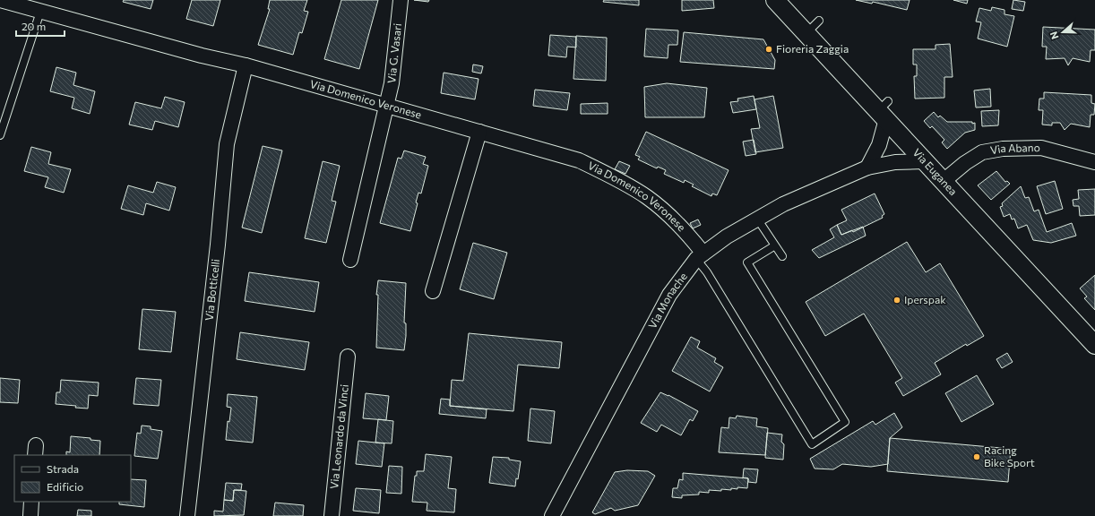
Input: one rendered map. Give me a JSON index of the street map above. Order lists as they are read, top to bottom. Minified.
{"streets":{"street":["Via G. Vasari","Via Domenico Veronese","Via Abano","Via Euganea","Via Botticelli","Via Monache","Via Leonardo da Vinci"]},"crossings":[["Via G. Vasari","Via Domenico Veronese"],["Via Domenico Veronese","Via Botticelli"],["Via Domenico Veronese","Via Monache"],["Via Abano","Via Euganea"],["Via Euganea","Via Monache"]],"places":["Fioreria Zaggia","Iperspak","Racing Bike Sport"],"legend":["Strada","Edificio"],"scale_bar":"20 m","north":"left"}
